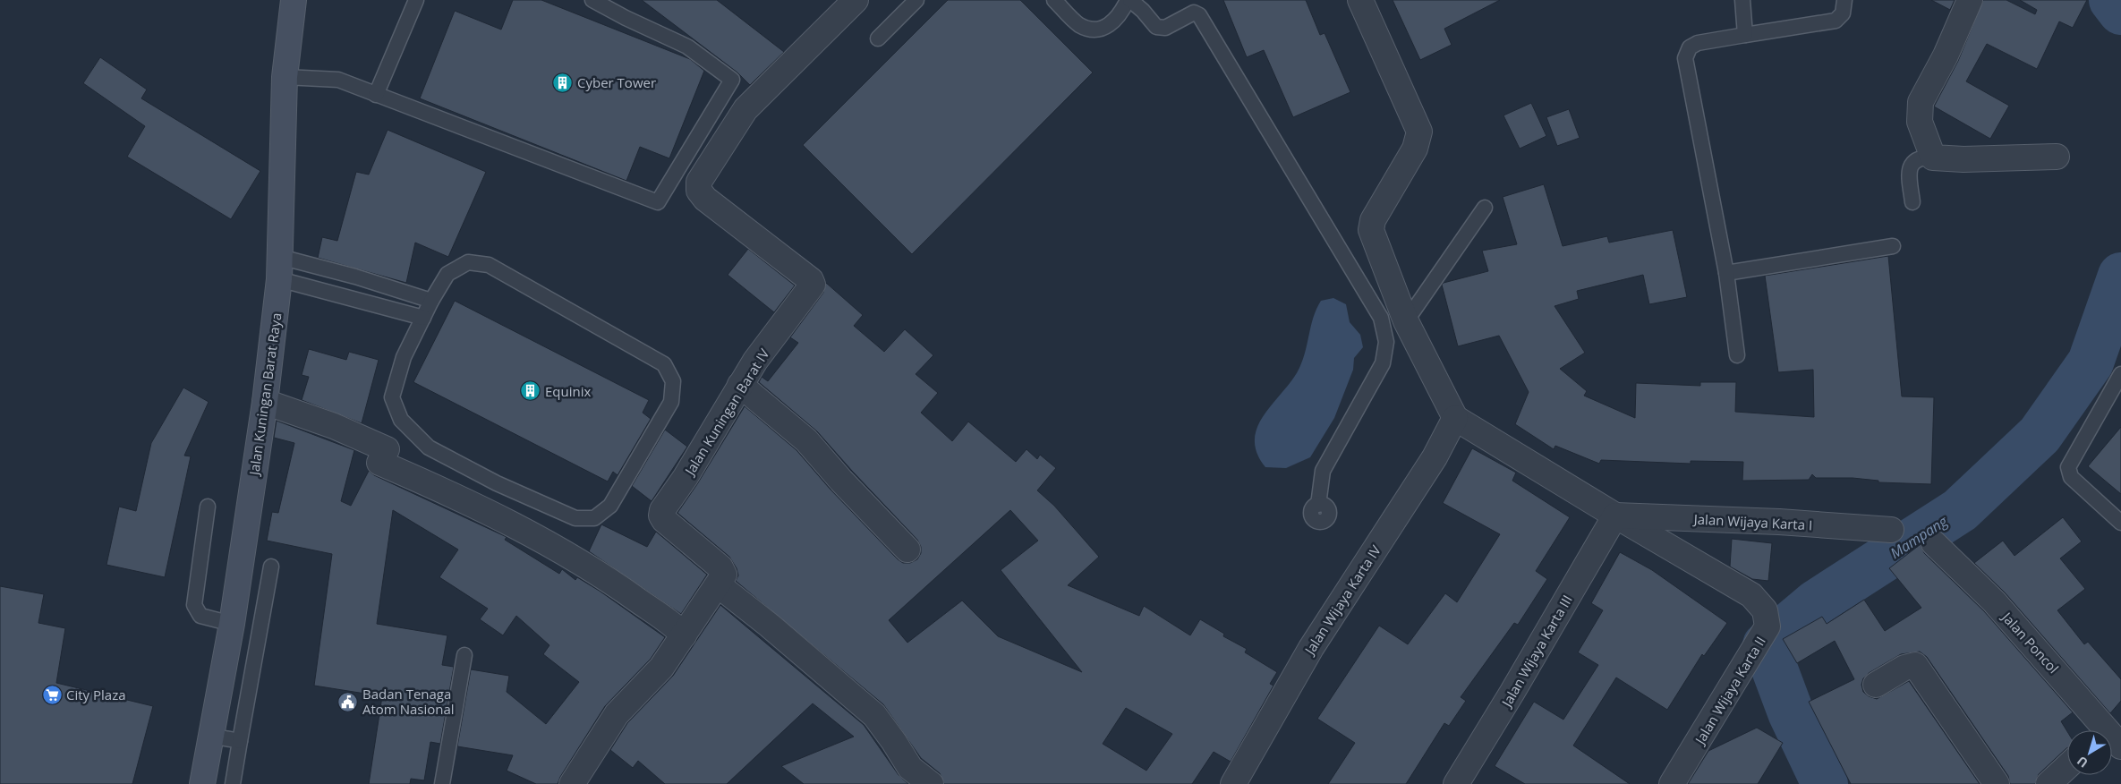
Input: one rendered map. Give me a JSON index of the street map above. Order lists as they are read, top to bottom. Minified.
{"streets":{"street":["Jalan Kuningan Barat Raya","Jalan Kuningan Barat IV","Jalan Wijaya Karta I","Jalan Wijaya Karta IV","Jalan Poncol","Jalan Wijaya Karta III","Jalan Wijaya Karta II"]},"crossings":[["Jalan Wijaya Karta I","Jalan Wijaya Karta IV"],["Jalan Wijaya Karta I","Jalan Wijaya Karta III"],["Jalan Wijaya Karta I","Jalan Wijaya Karta II"]],"water":["Mampang"],"places":{"building":["Cyber Tower","Equinix"],"supermarket":["City Plaza"],"public building":["Badan Tenaga Atom Nasional"]},"north":"bottom left"}
